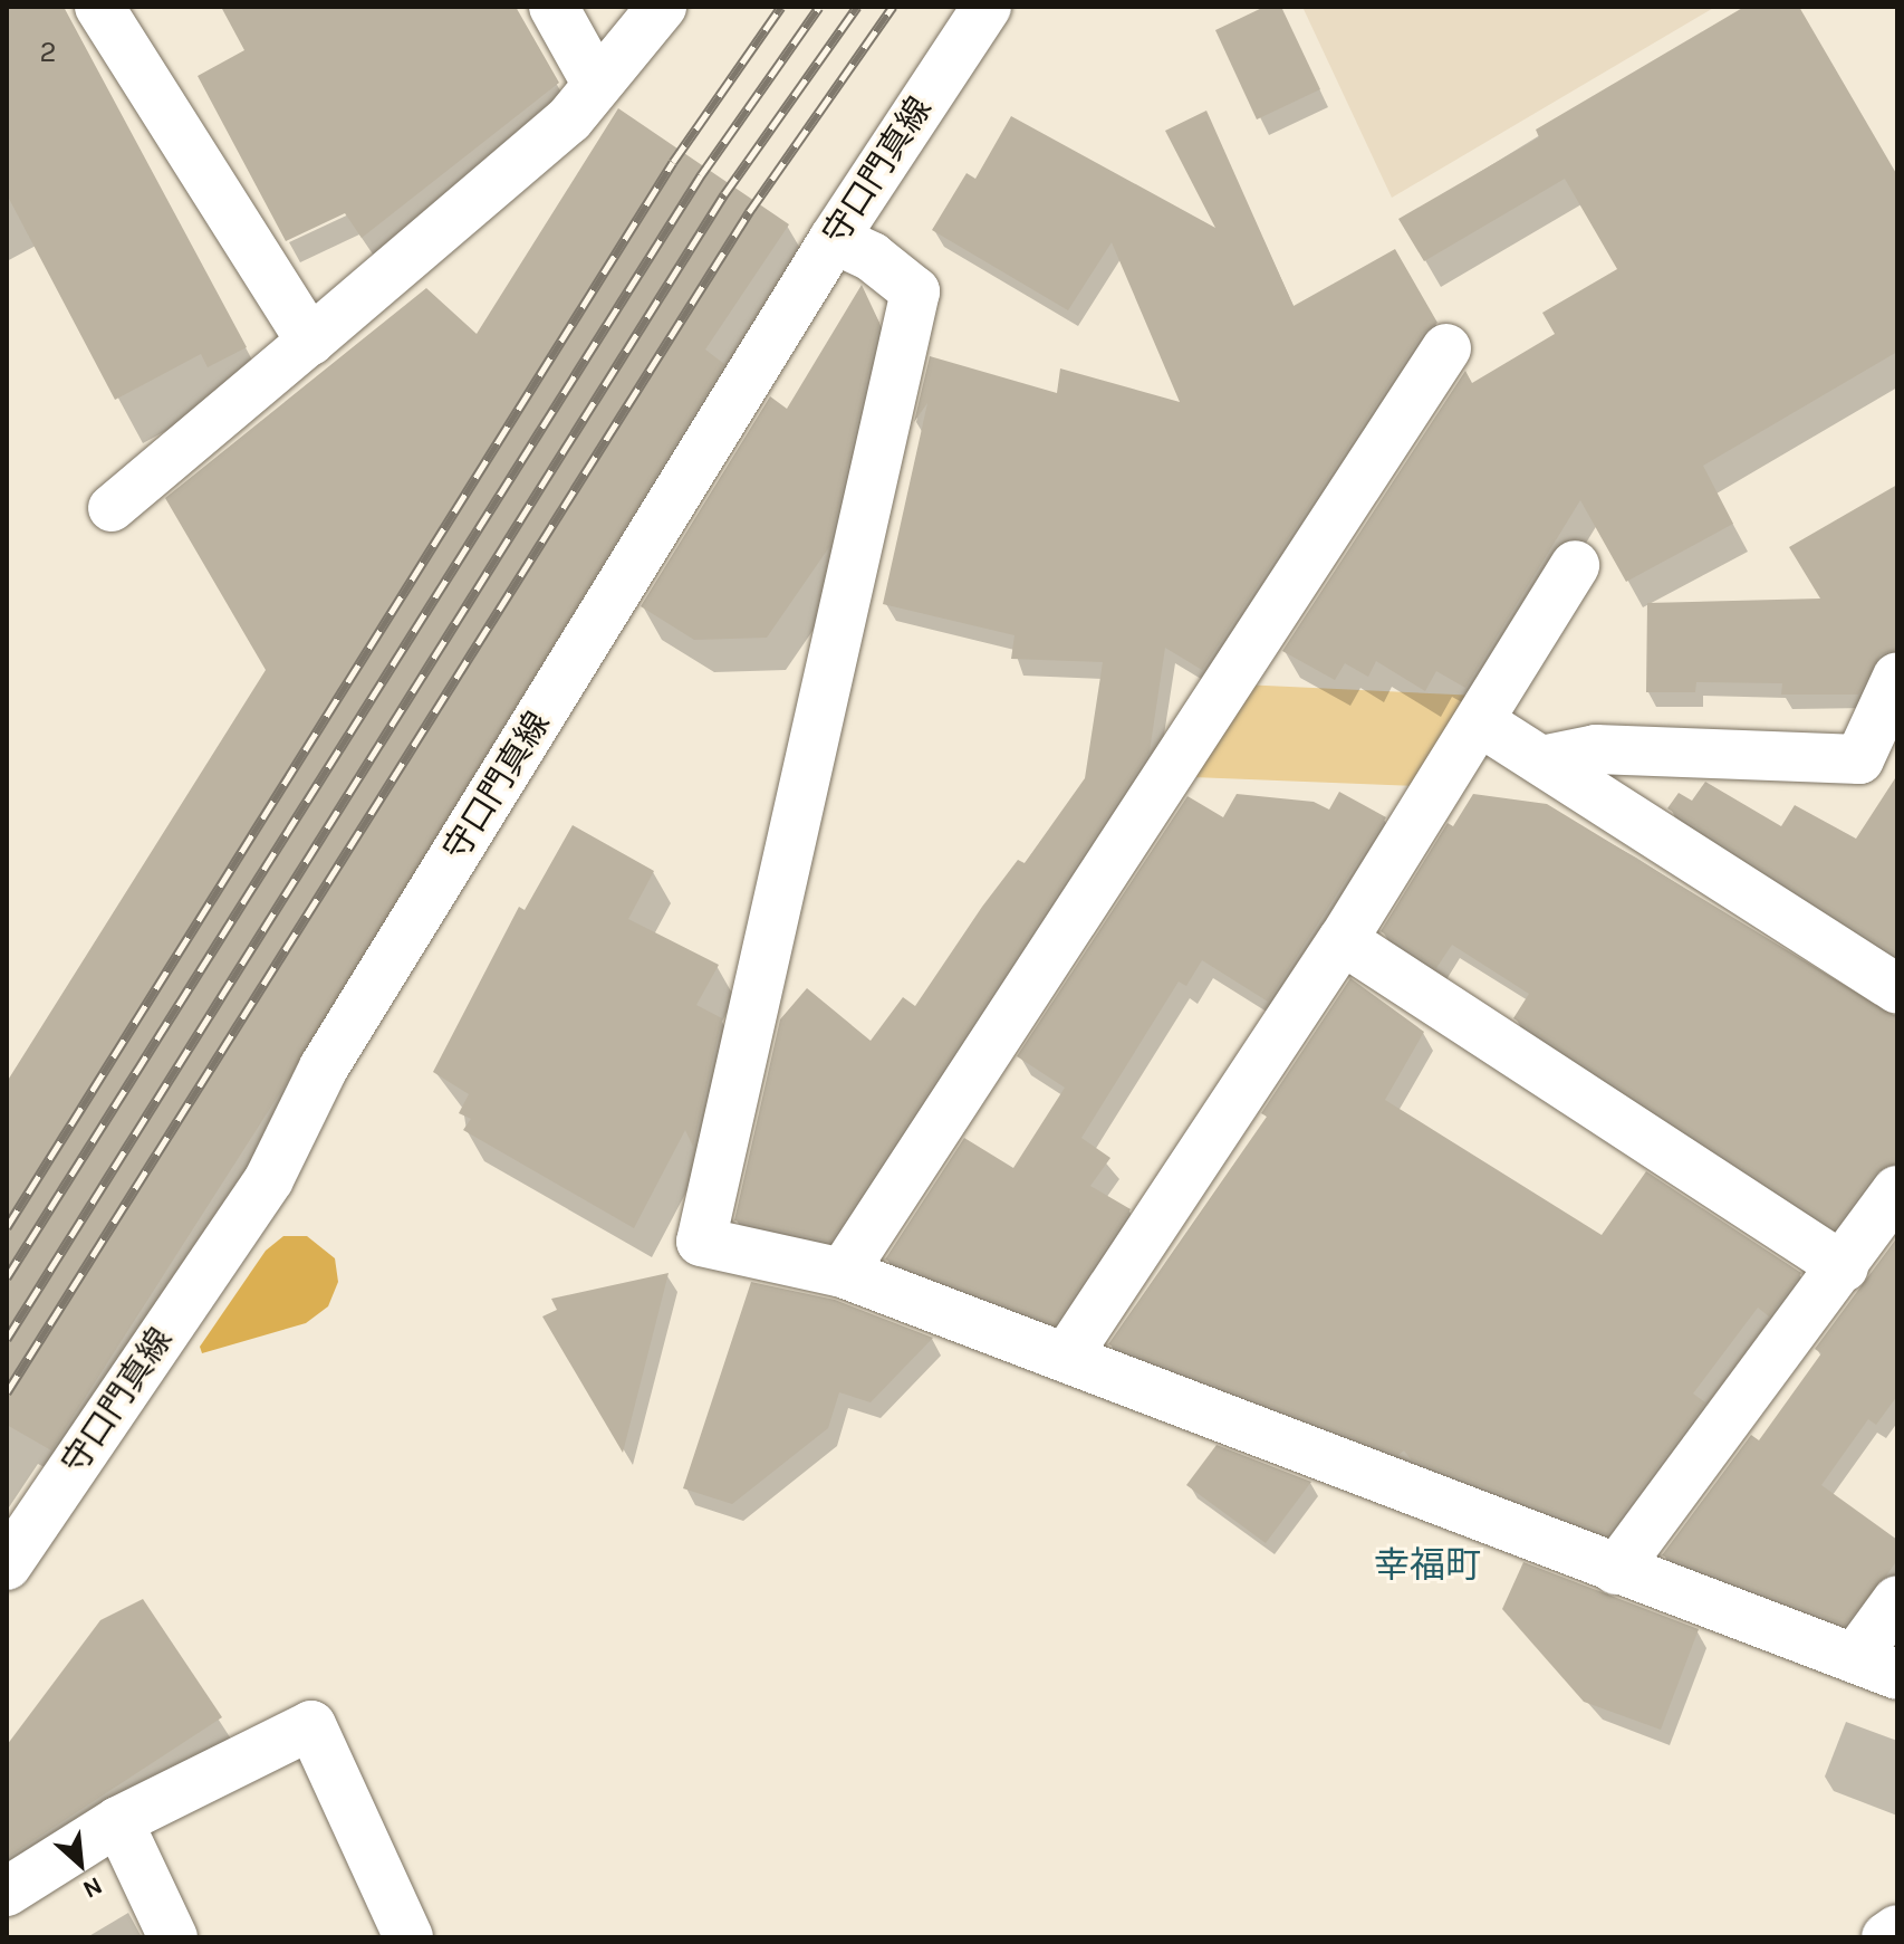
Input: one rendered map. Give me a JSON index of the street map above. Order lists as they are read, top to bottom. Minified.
{"streets":{"street":["守口門真線"]},"districts":["幸福町"],"house_numbers":["2"],"north":"bottom right"}
